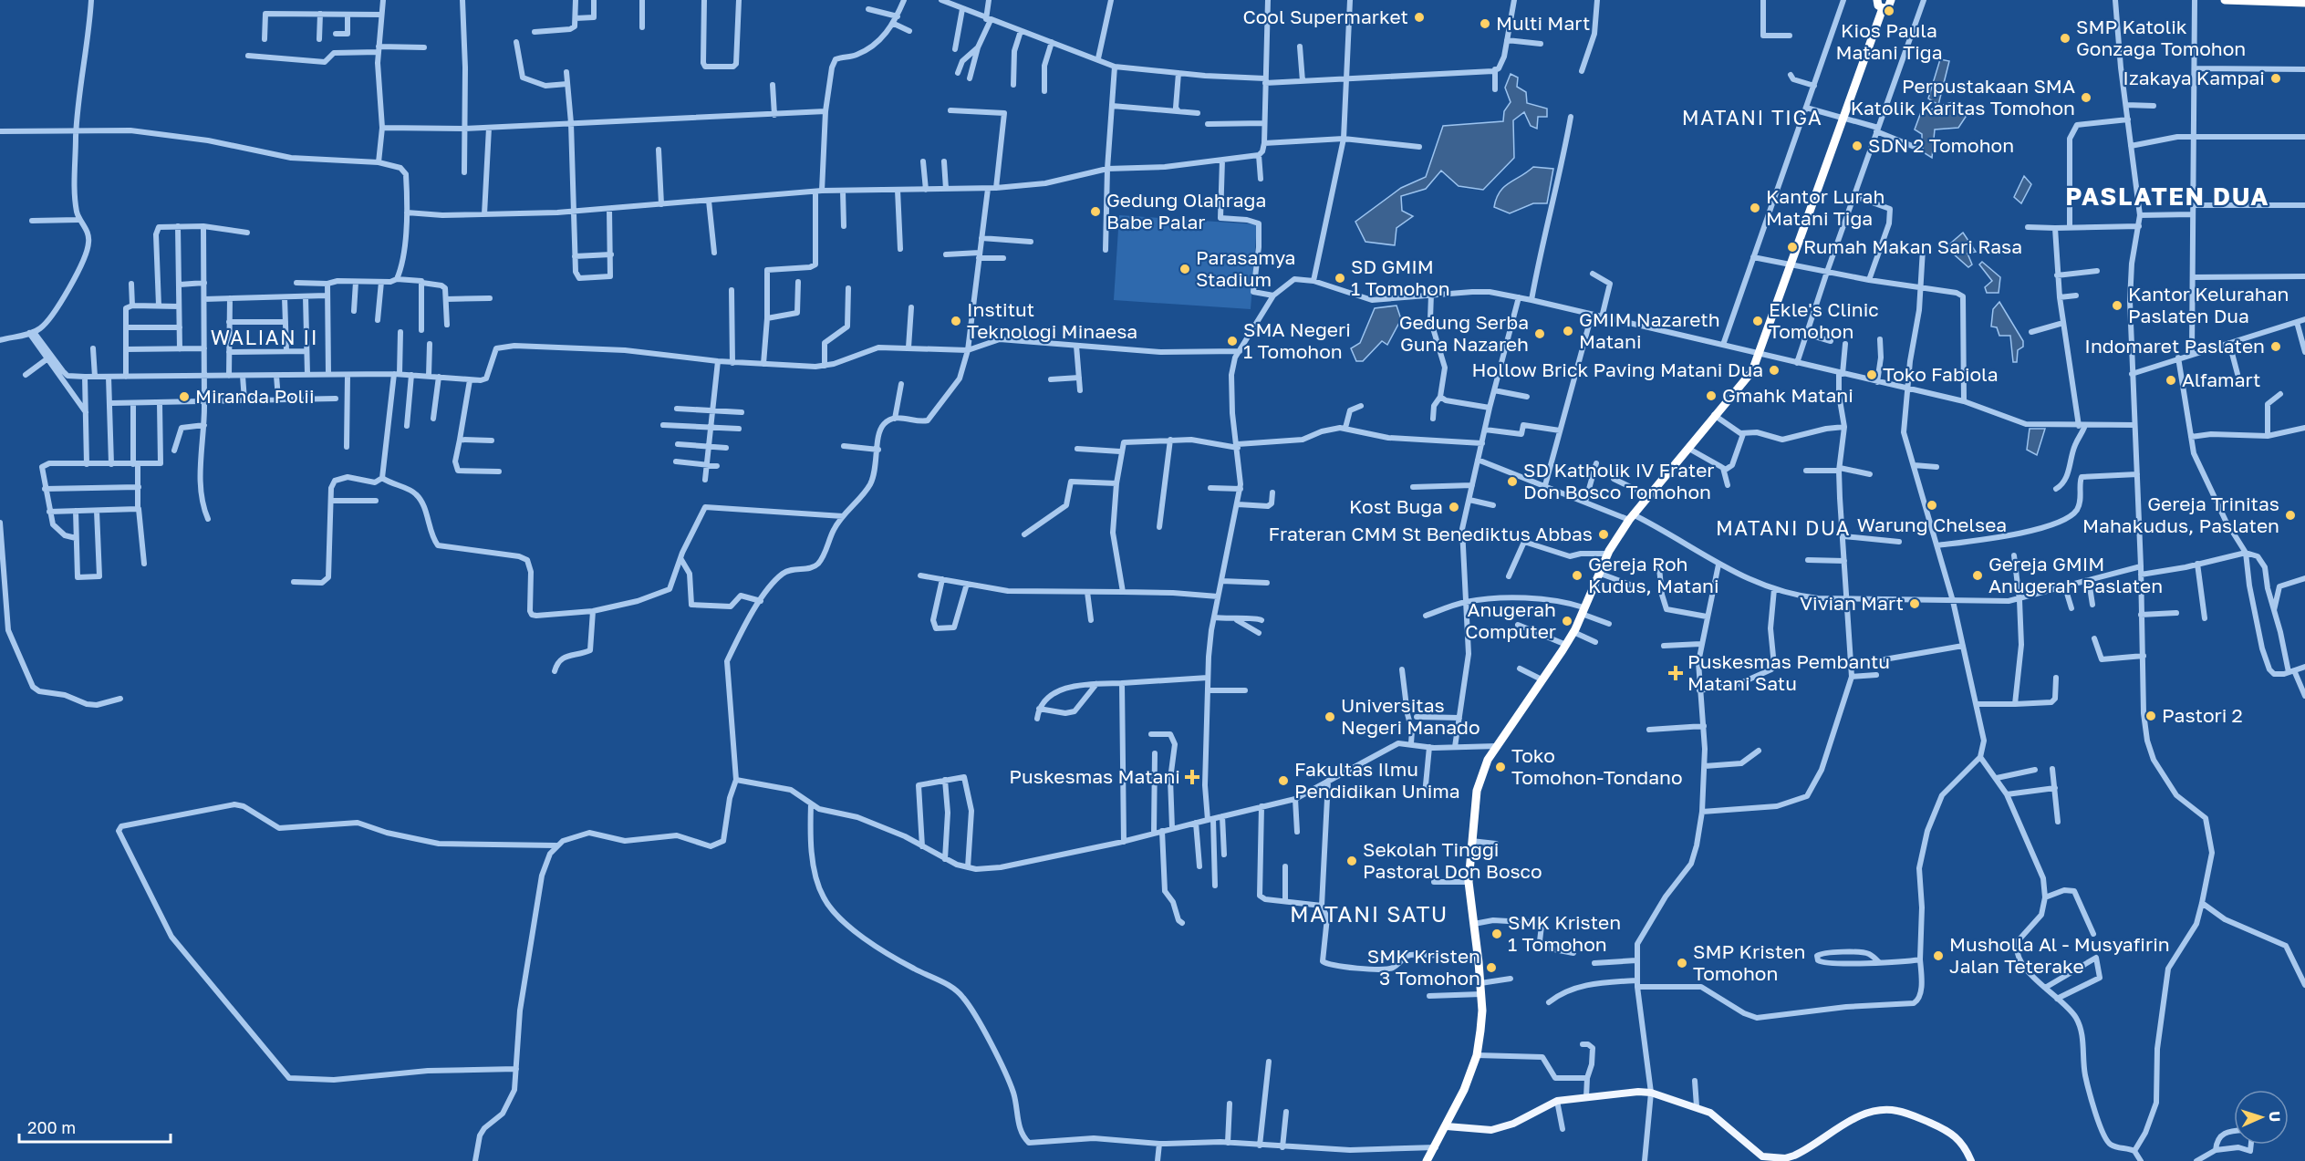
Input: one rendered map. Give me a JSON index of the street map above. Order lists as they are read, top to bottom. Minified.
{"districts":["MATANI TIGA","PASLATEN DUA","WALIAN II","MATANI DUA","MATANI SATU"],"places":{"other":["Kios Paula Matani Tiga","Cool Supermarket","Multi Mart","SMP Katolik Gonzaga Tomohon","Izakaya Kampai","Perpustakaan SMA Katolik Karitas Tomohon","SDN 2 Tomohon","Kantor Lurah Matani Tiga","Gedung Olahraga Babe Palar","Rumah Makan Sari Rasa","Parasamya Stadium","SD GMIM 1 Tomohon","Kantor Kelurahan Paslaten Dua","Institut Teknologi Minaesa","Ekle's Clinic Tomohon","GMIM Nazareth Matani","Gedung Serba Guna Nazareh","SMA Negeri 1 Tomohon","Indomaret Paslaten","Hollow Brick Paving Matani Dua","Toko Fabiola","Alfamart","Gmahk Matani","Miranda Polii","SD Katholik IV Frater Don Bosco Tomohon","Warung Chelsea","Kost Buga","Gereja Trinitas Mahakudus, Paslaten","Frateran CMM St Benediktus Abbas","Gereja Roh Kudus, Matani","Gereja GMIM Anugerah Paslaten","Vivian Mart","Anugerah Computer","Pastori 2","Universitas Negeri Manado","Toko Tomohon-Tondano","Fakultas Ilmu Pendidikan Unima","Sekolah Tinggi Pastoral Don Bosco","SMK Kristen 1 Tomohon","Musholla Al - Musyafirin Jalan Teterake","SMP Kristen Tomohon","SMK Kristen 3 Tomohon"],"health":["Puskesmas Pembantu Matani Satu","Puskesmas Matani"]},"scale_bar":"200 m","north":"right"}
